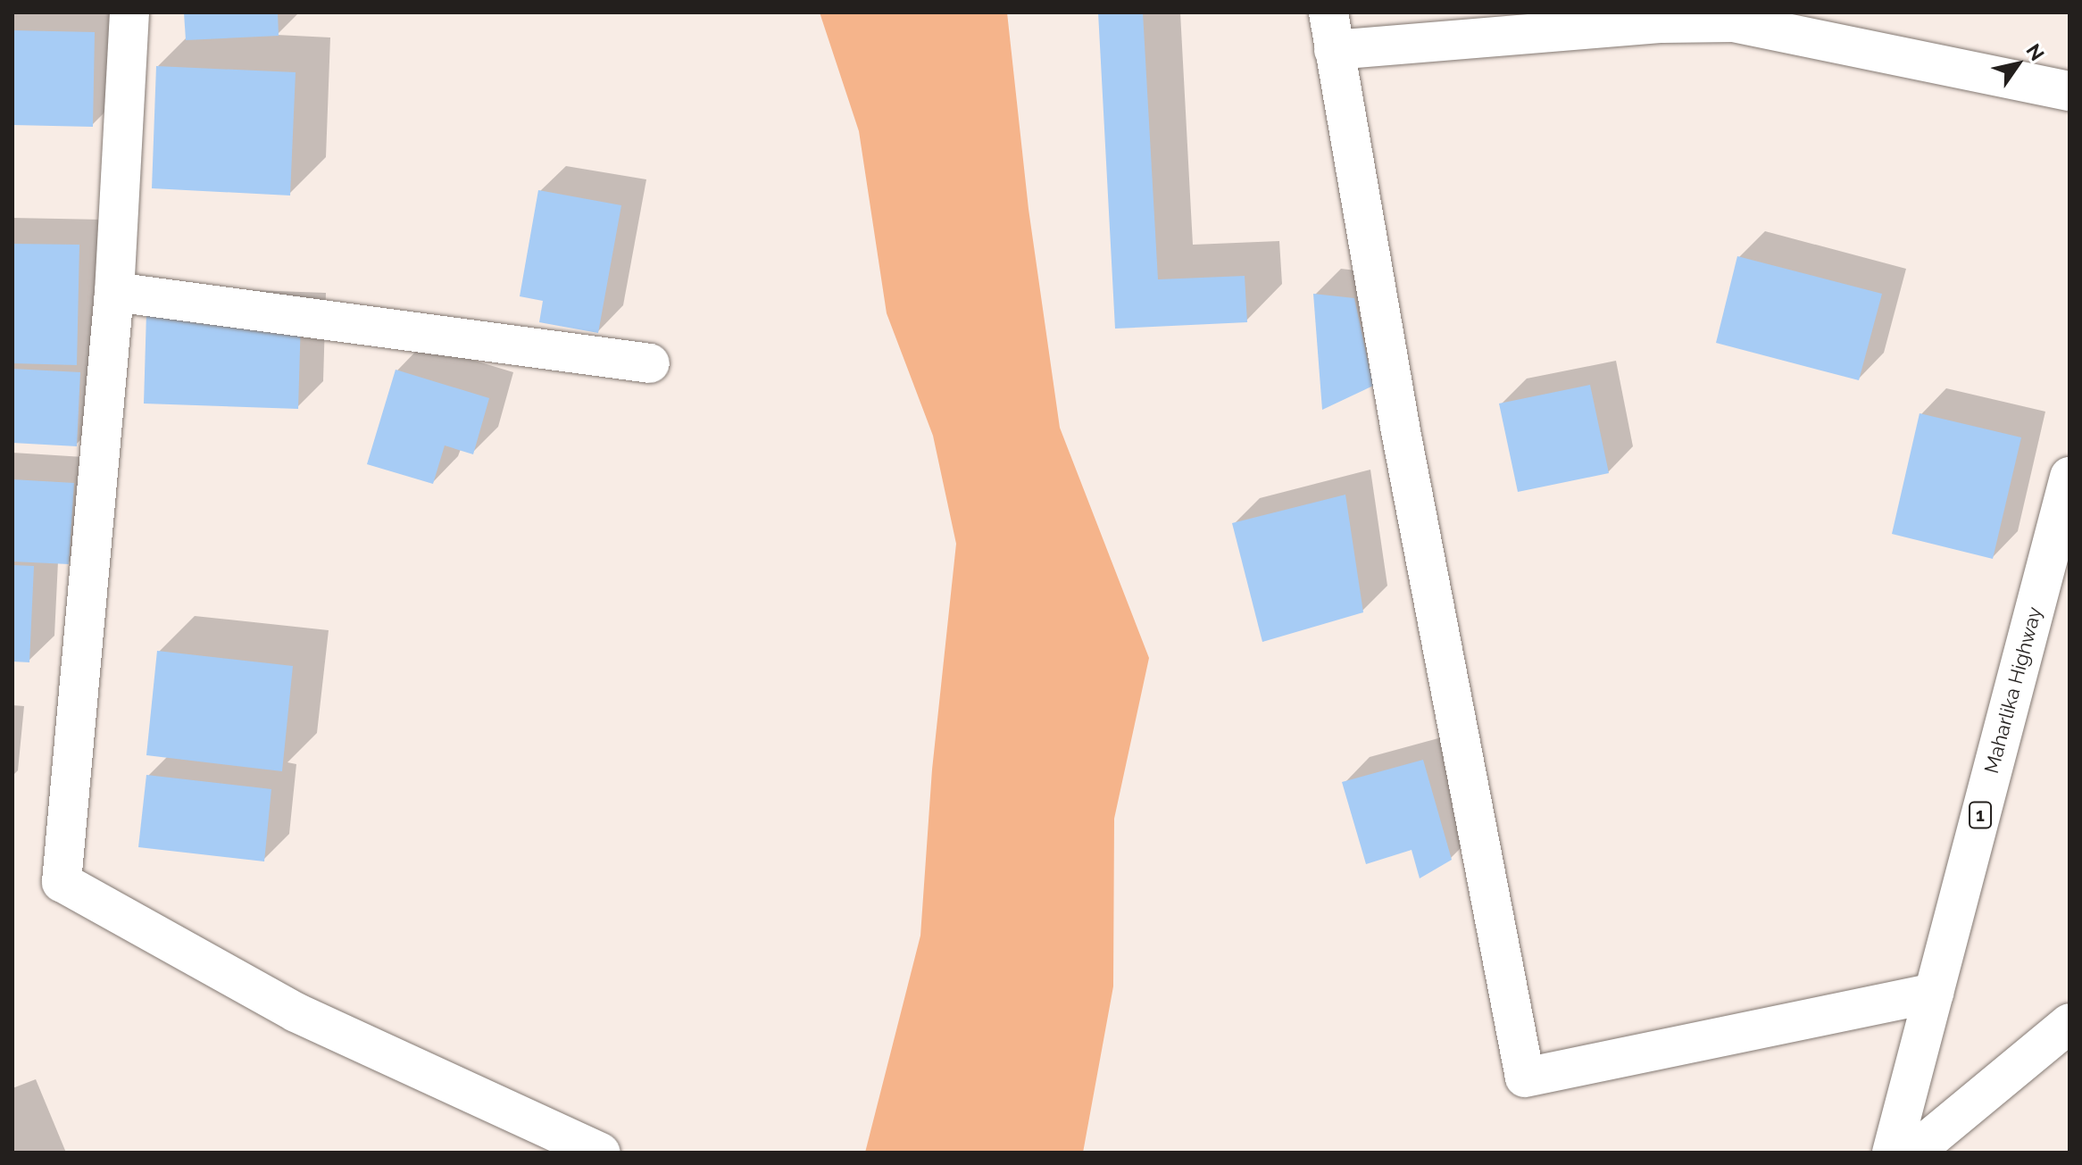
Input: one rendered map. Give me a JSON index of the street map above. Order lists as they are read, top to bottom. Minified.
{"streets":{"main road":["Maharlika Highway","1"]},"north":"top right"}
